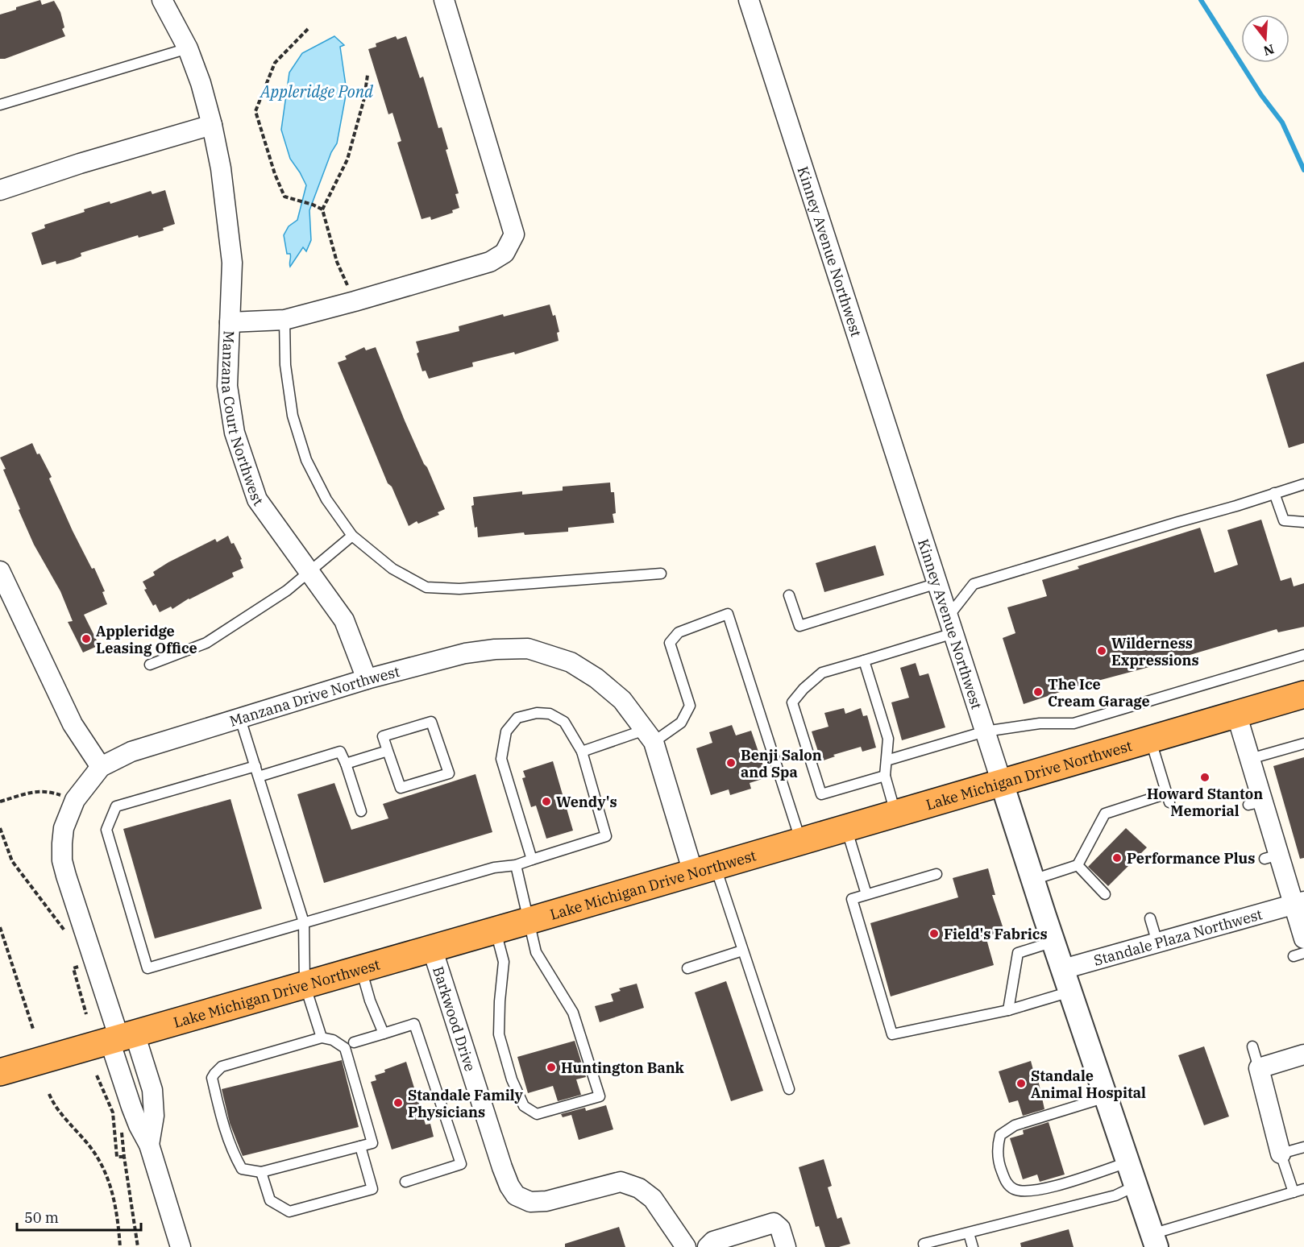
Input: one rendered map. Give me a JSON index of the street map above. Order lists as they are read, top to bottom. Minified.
{"streets":{"highway":["Lake Michigan Drive Northwest"],"street":["Kinney Avenue Northwest","Manzana Court Northwest","Manzana Drive Northwest","Standale Plaza Northwest","Barkwood Drive"]},"crossings":[["Kinney Avenue Northwest","Lake Michigan Drive Northwest"],["Kinney Avenue Northwest","Standale Plaza Northwest"],["Manzana Court Northwest","Manzana Drive Northwest"],["Manzana Drive Northwest","Lake Michigan Drive Northwest"],["Lake Michigan Drive Northwest","Barkwood Drive"]],"water":["Appleridge Pond"],"places":["Appleridge Leasing Office","Wilderness Expressions","The Ice Cream Garage","Benji Salon and Spa","Howard Stanton Memorial","Wendy's","Performance Plus","Field's Fabrics","Huntington Bank","Standale Animal Hospital","Standale Family Physicians"],"scale_bar":"50 m","north":"bottom"}
